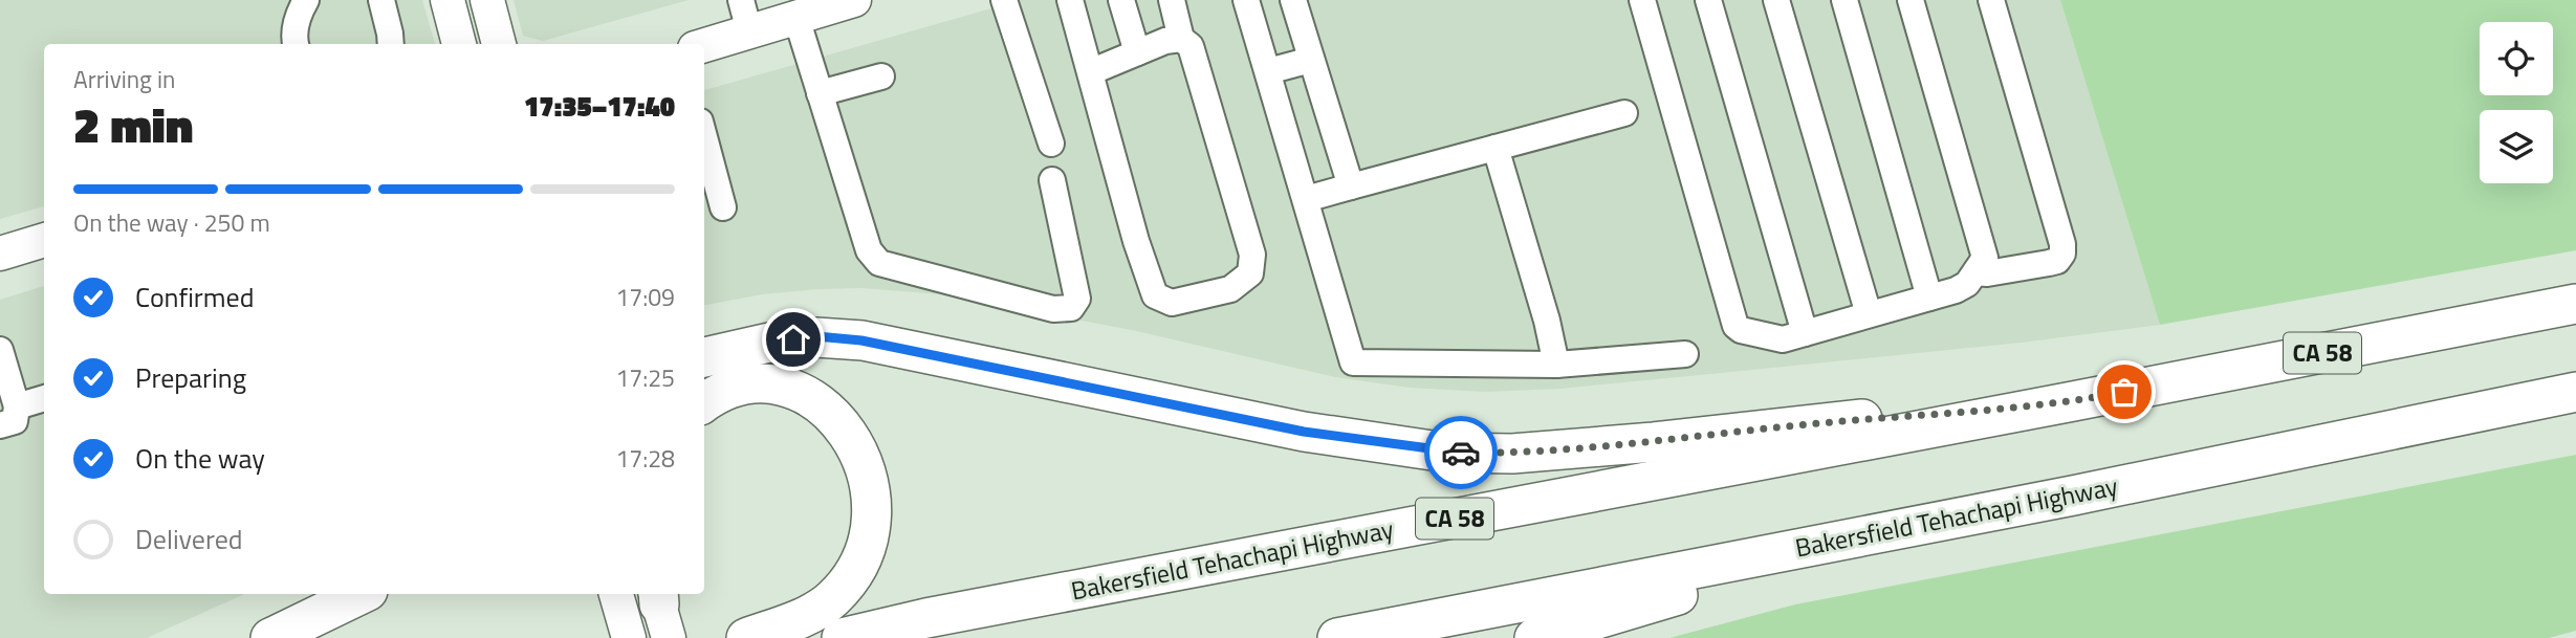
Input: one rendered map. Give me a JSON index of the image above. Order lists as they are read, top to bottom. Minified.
{"streets":{"highway":["CA 58","Bakersfield Tehachapi Highway"]},"page":{"heading":["2 min","Arriving in","17:35–17:40"],"bar":"On the way · 250 m","list":[["Confirmed","17:09"],["Preparing","17:25"],["On the way","17:28"],"Delivered"]}}
